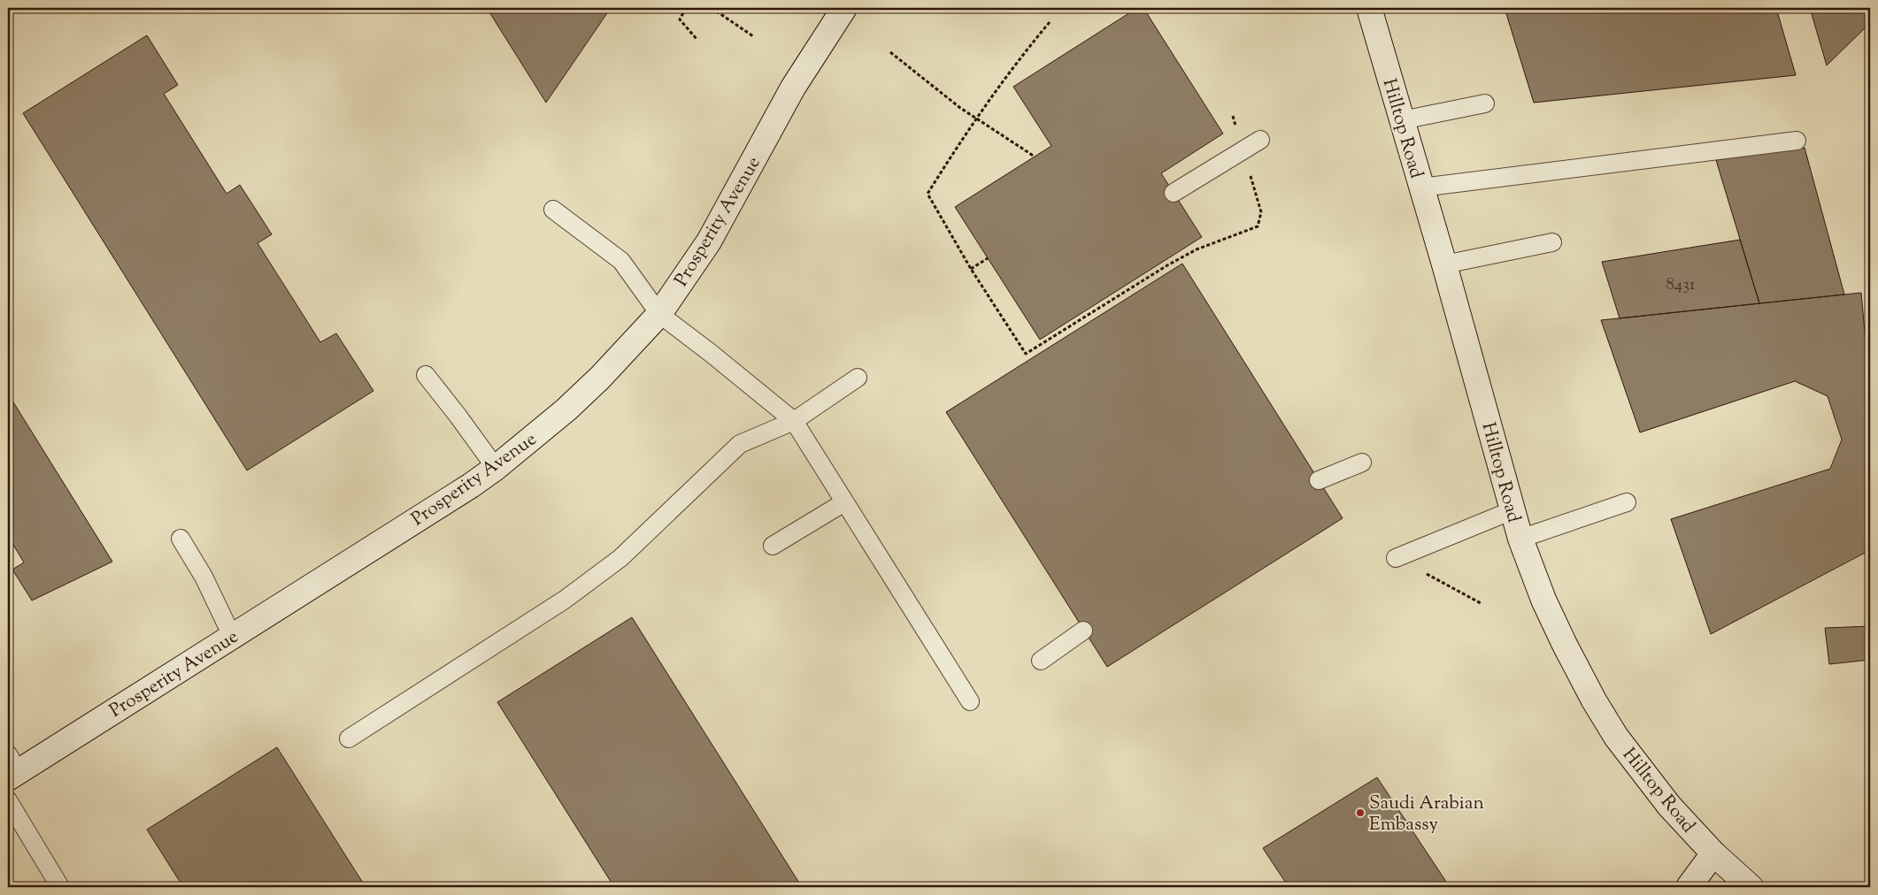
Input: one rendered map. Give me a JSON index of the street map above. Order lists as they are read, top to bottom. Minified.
{"streets":{"main road":["Hilltop Road","Prosperity Avenue"]},"places":["Saudi Arabian Embassy"],"house_numbers":["8431"]}
